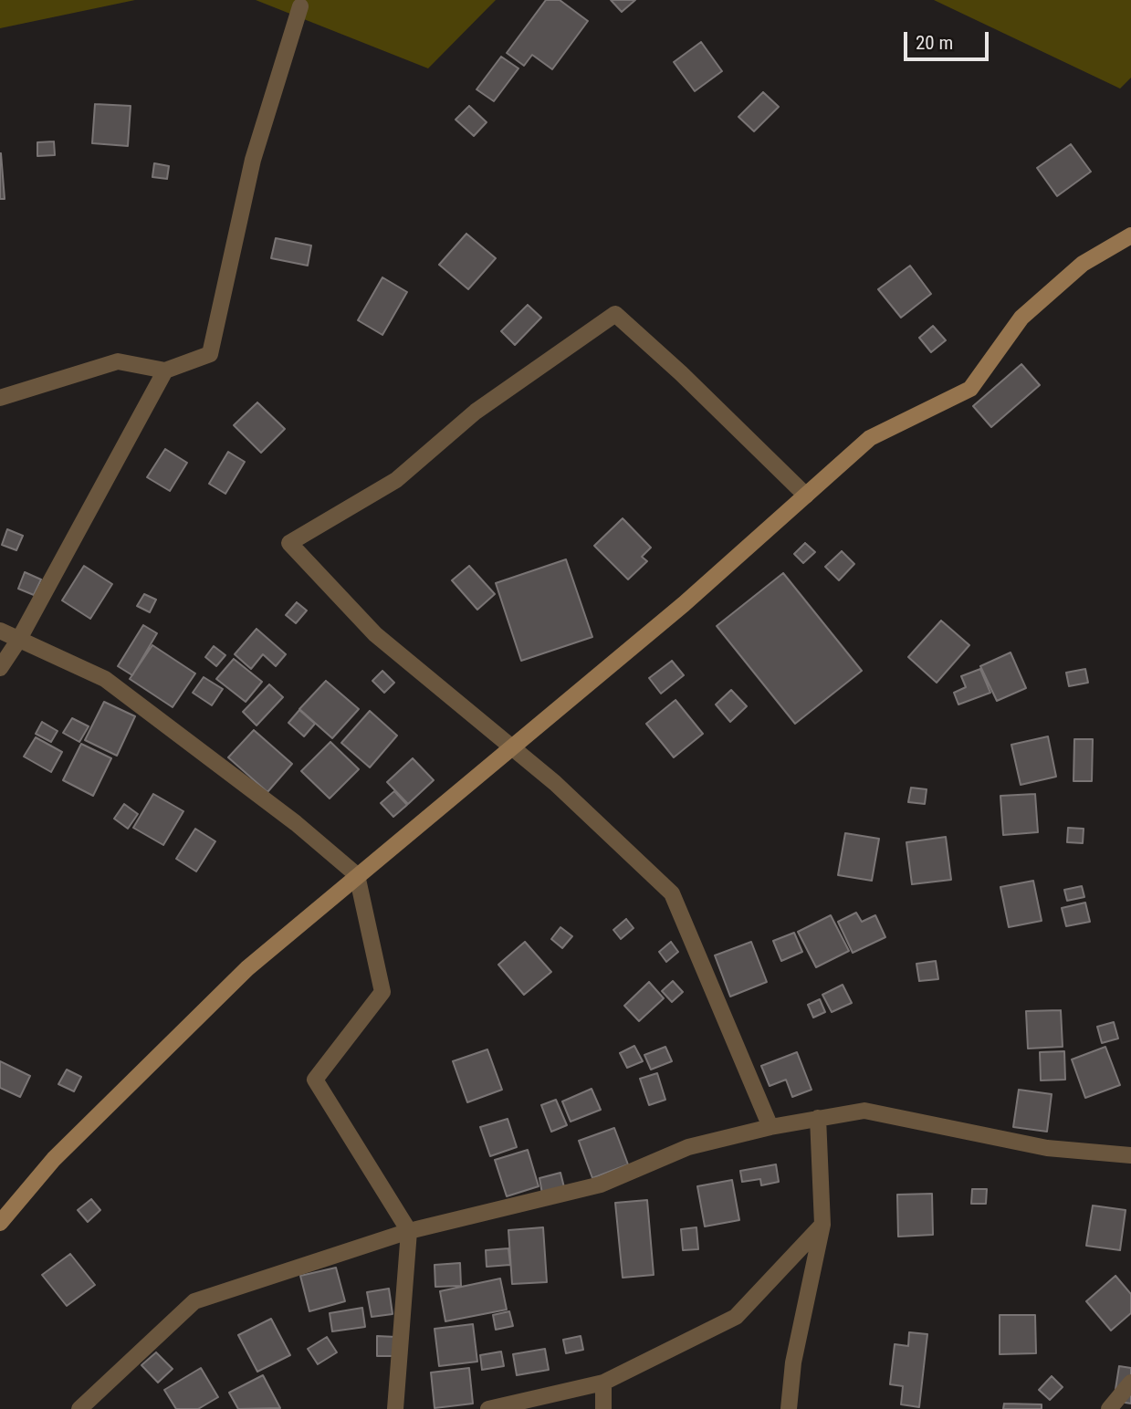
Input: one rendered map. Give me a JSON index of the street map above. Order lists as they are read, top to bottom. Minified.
{"scale_bar":"20 m"}
